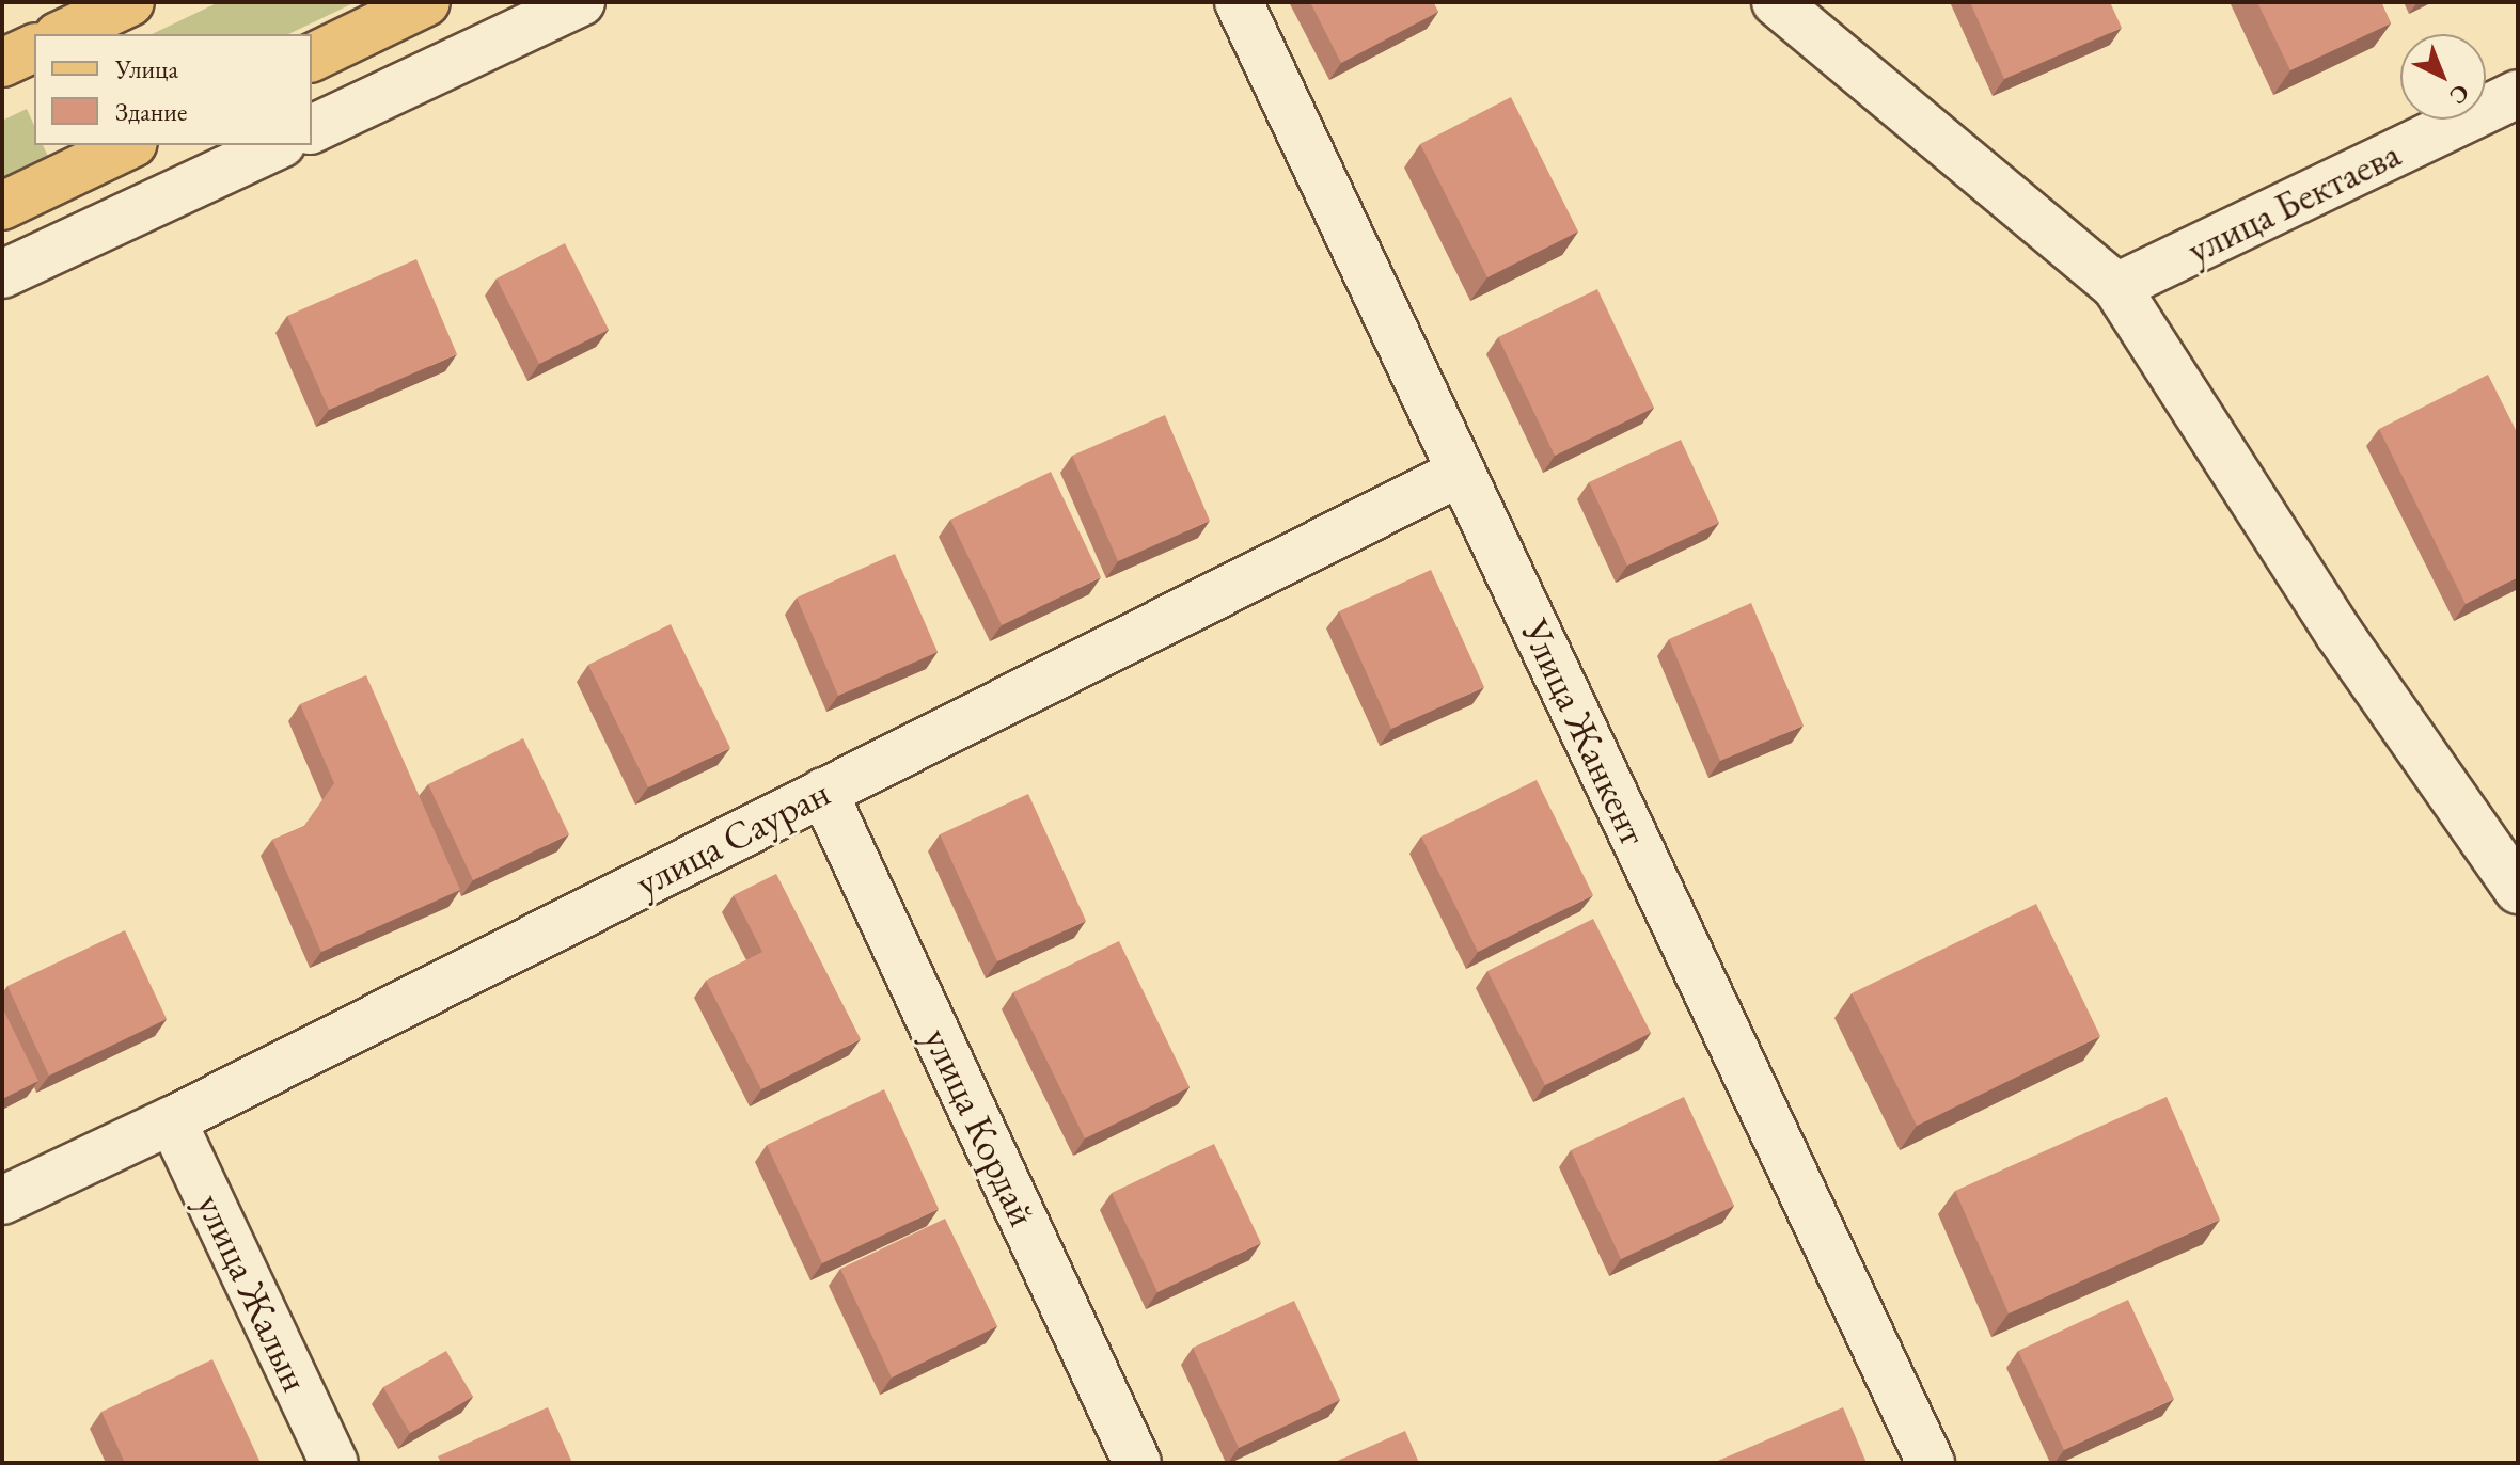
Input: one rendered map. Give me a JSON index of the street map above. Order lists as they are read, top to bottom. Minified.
{"streets":{"street":["улица Бектаева","Улица Жанкент","улица Сауран","улица Кордай","улица Жалын"]},"crossings":[["Улица Жанкент","улица Сауран"],["улица Сауран","улица Кордай"],["улица Сауран","улица Жалын"]],"legend":["Улица","Здание"],"north":"bottom right"}
